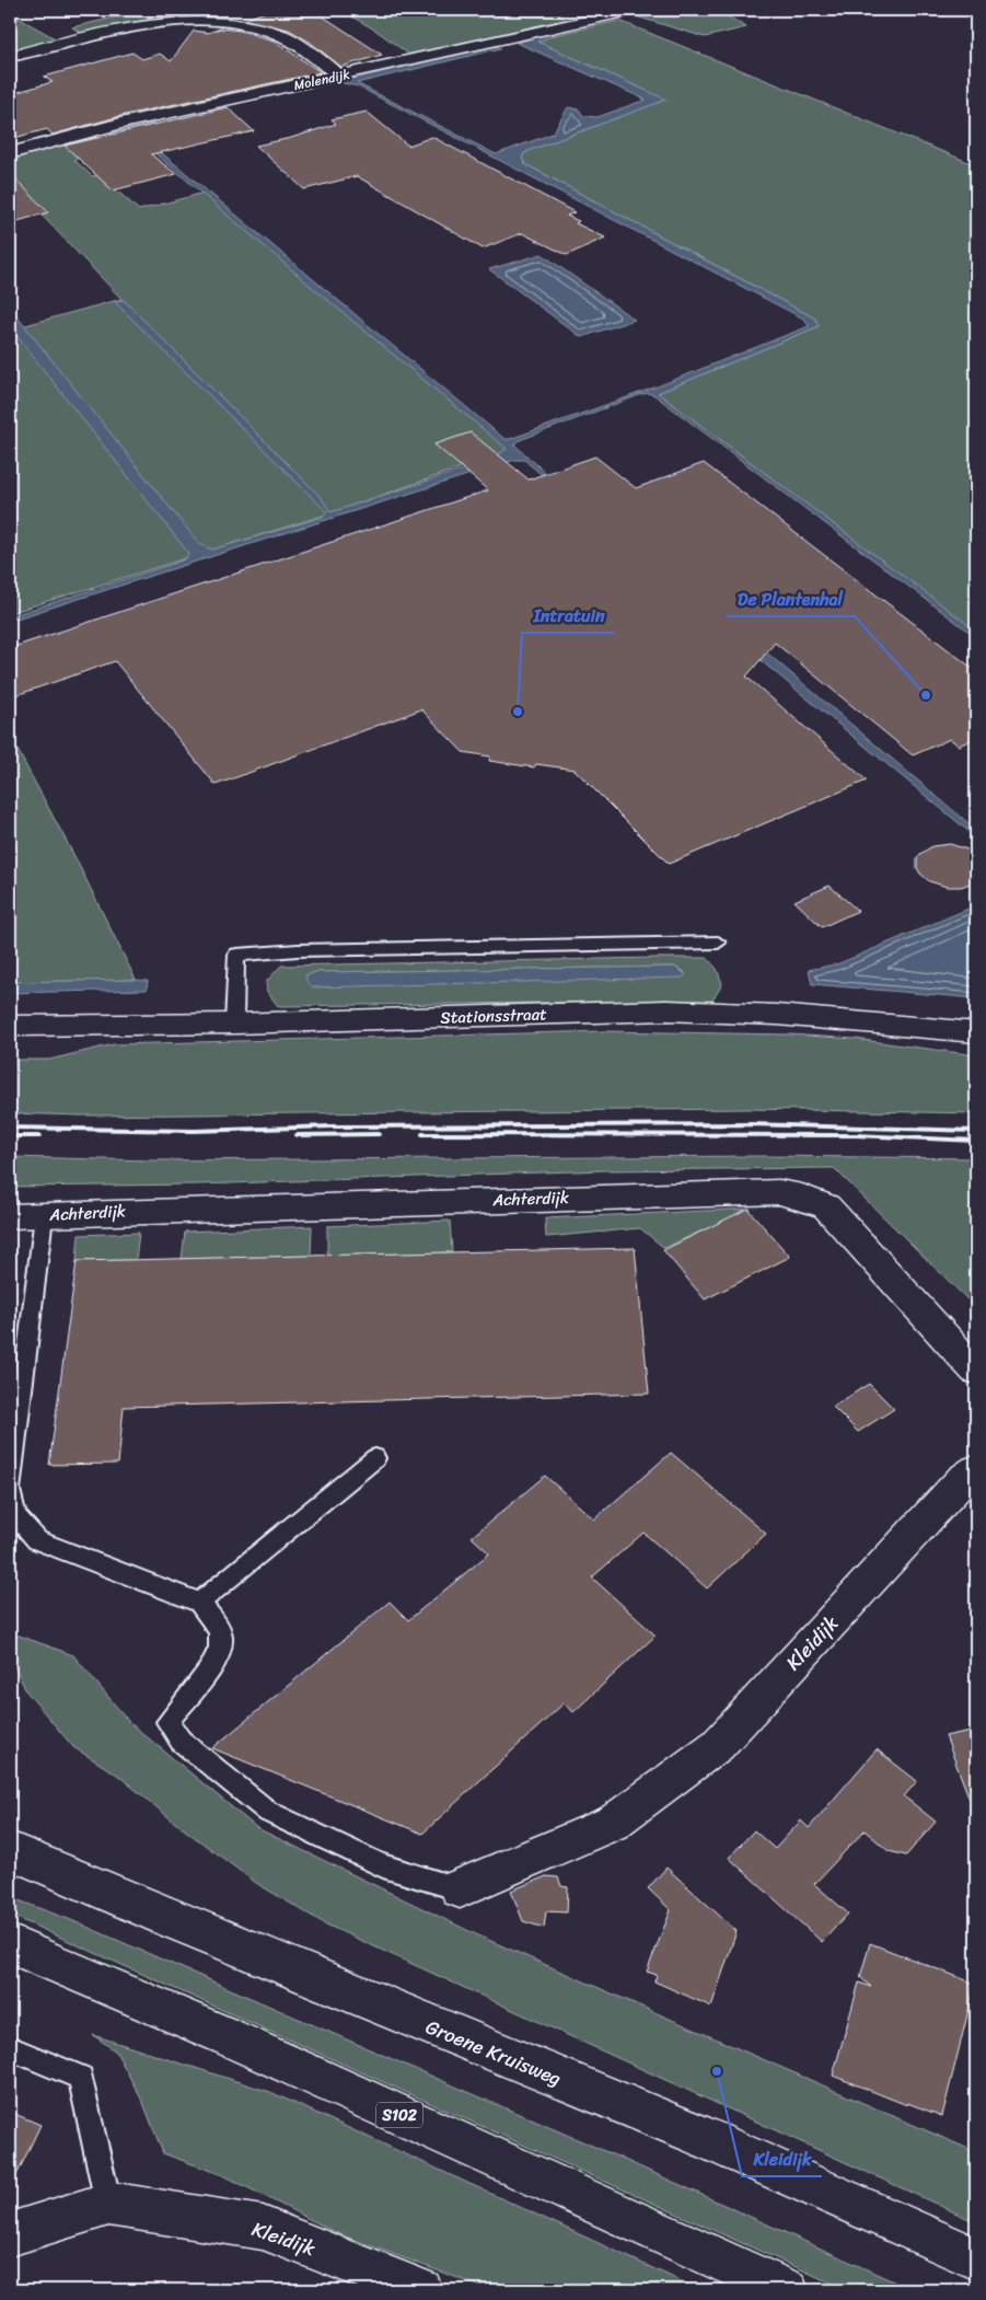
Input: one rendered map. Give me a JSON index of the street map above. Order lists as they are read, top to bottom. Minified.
{"streets":{"street":["Molendijk","Stationsstraat","Achterdijk","Kleidijk","Groene Kruisweg","S102"]},"places":["De Plantenhal","Intratuin","Kleidijk"]}
